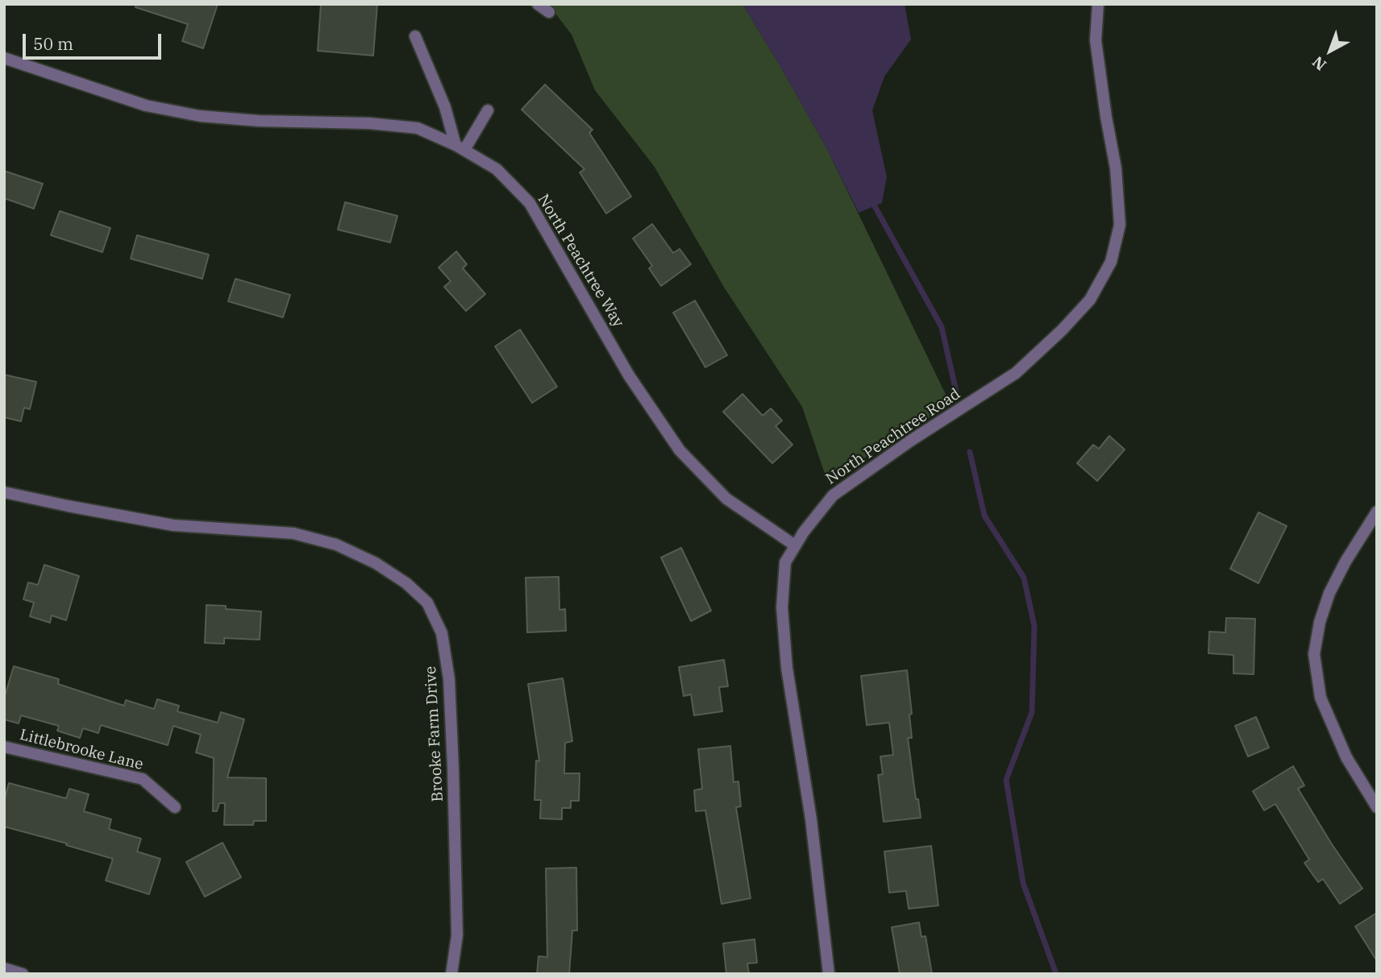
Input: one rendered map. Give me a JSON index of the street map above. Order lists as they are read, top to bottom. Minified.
{"streets":{"street":["North Peachtree Way","North Peachtree Road","Brooke Farm Drive","Littlebrooke Lane"]},"crossings":[["North Peachtree Way","North Peachtree Road"]],"scale_bar":"50 m","north":"bottom left"}
